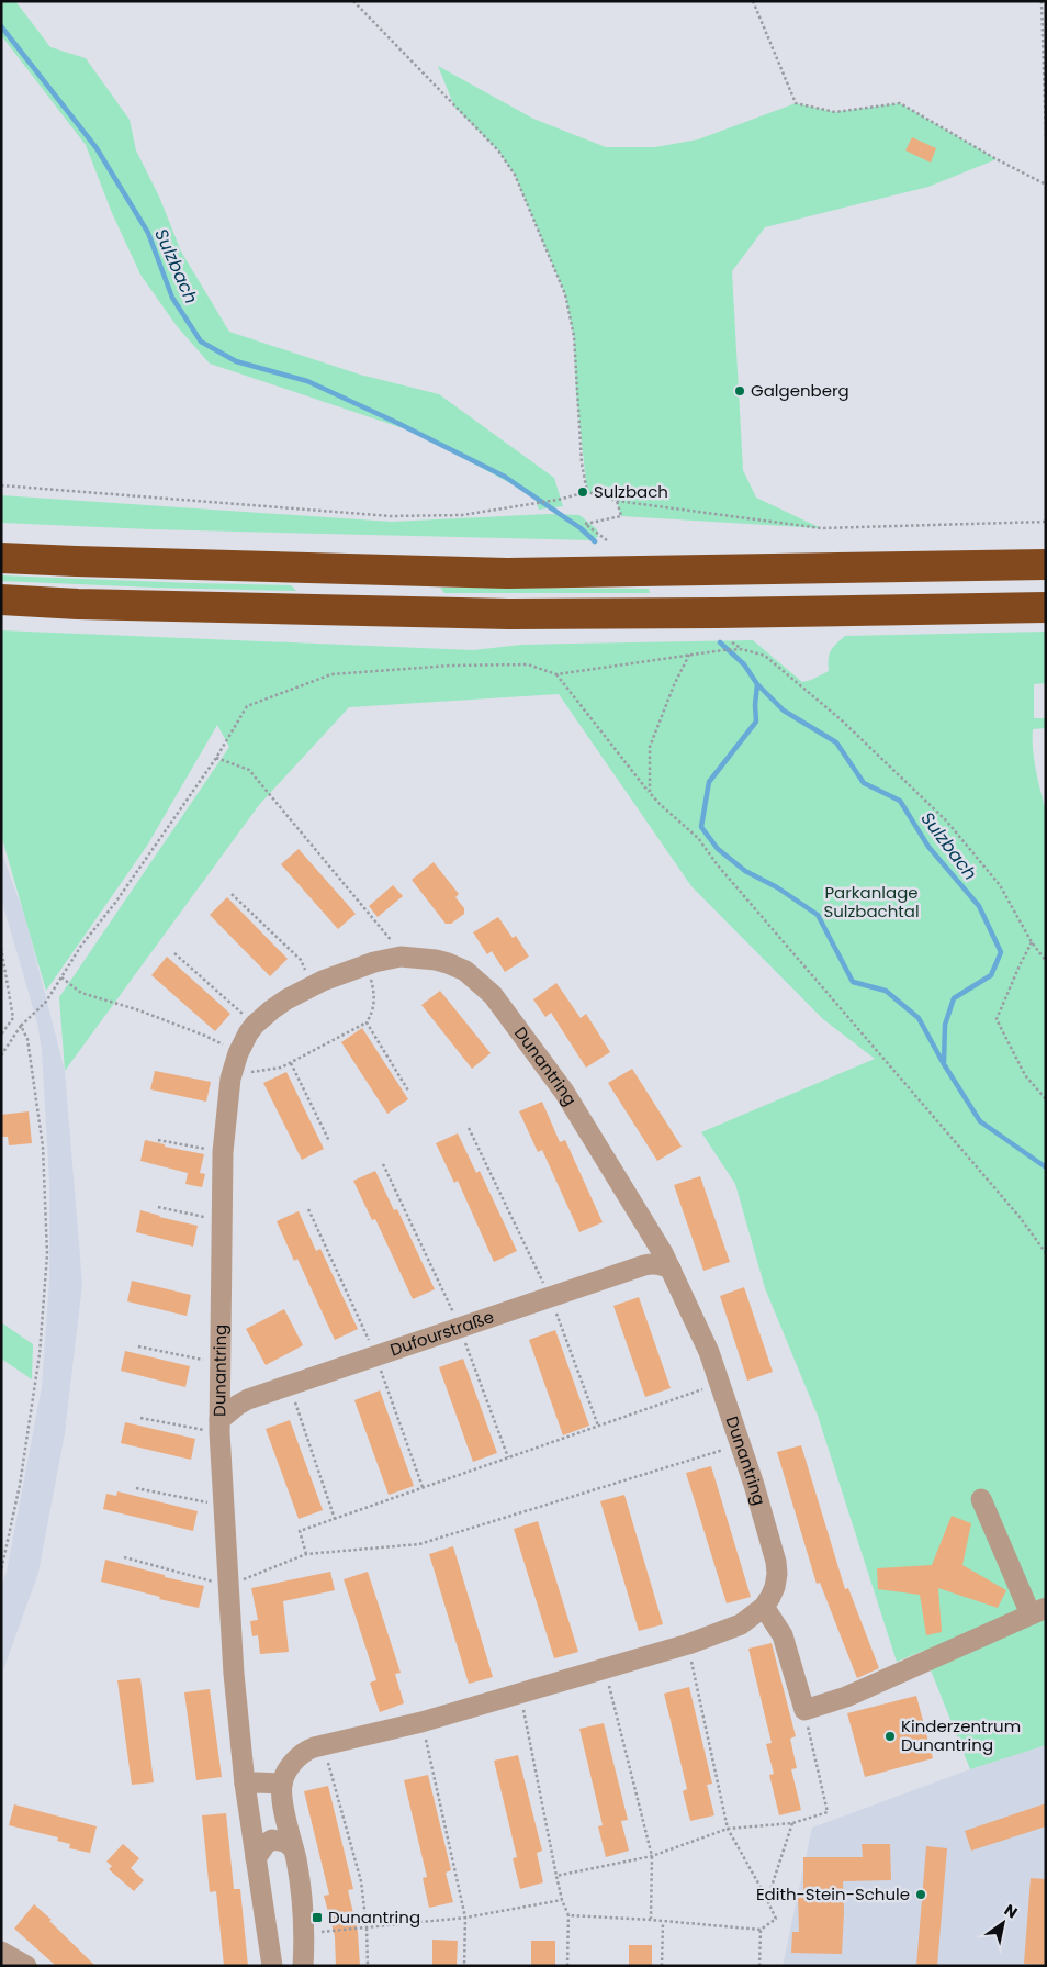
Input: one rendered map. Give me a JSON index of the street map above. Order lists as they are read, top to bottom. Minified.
{"streets":{"street":["Dunantring","Dufourstraße"]},"crossings":[["Dunantring","Dufourstraße"]],"water":["Sulzbach"],"parks":["Parkanlage Sulzbachtal"],"places":{"other":["Galgenberg","Sulzbach","Kinderzentrum Dunantring","Edith-Stein-Schule"],"transit":["Dunantring"]},"north":"top right"}
